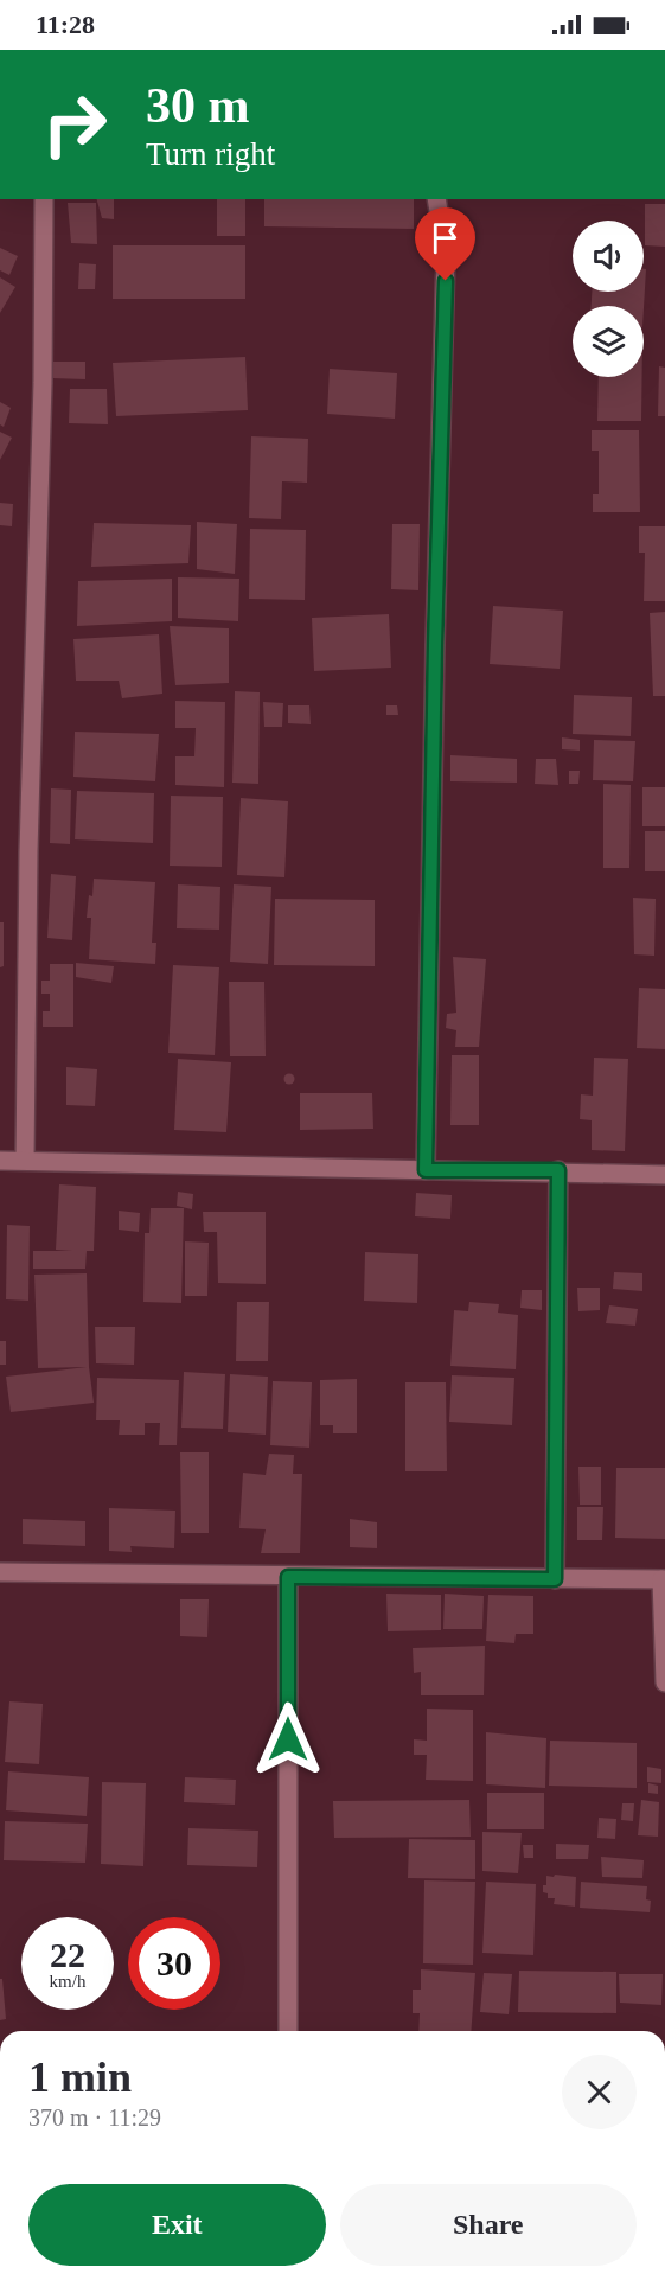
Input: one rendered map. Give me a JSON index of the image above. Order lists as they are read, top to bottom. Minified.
{"page":{"status":"11:28","turn":["30 m","Turn right"],"speed":"22 km/h","limit":"30","heading":["1 min","370 m · 11:29"],"buttons":["Exit","Share"]}}
